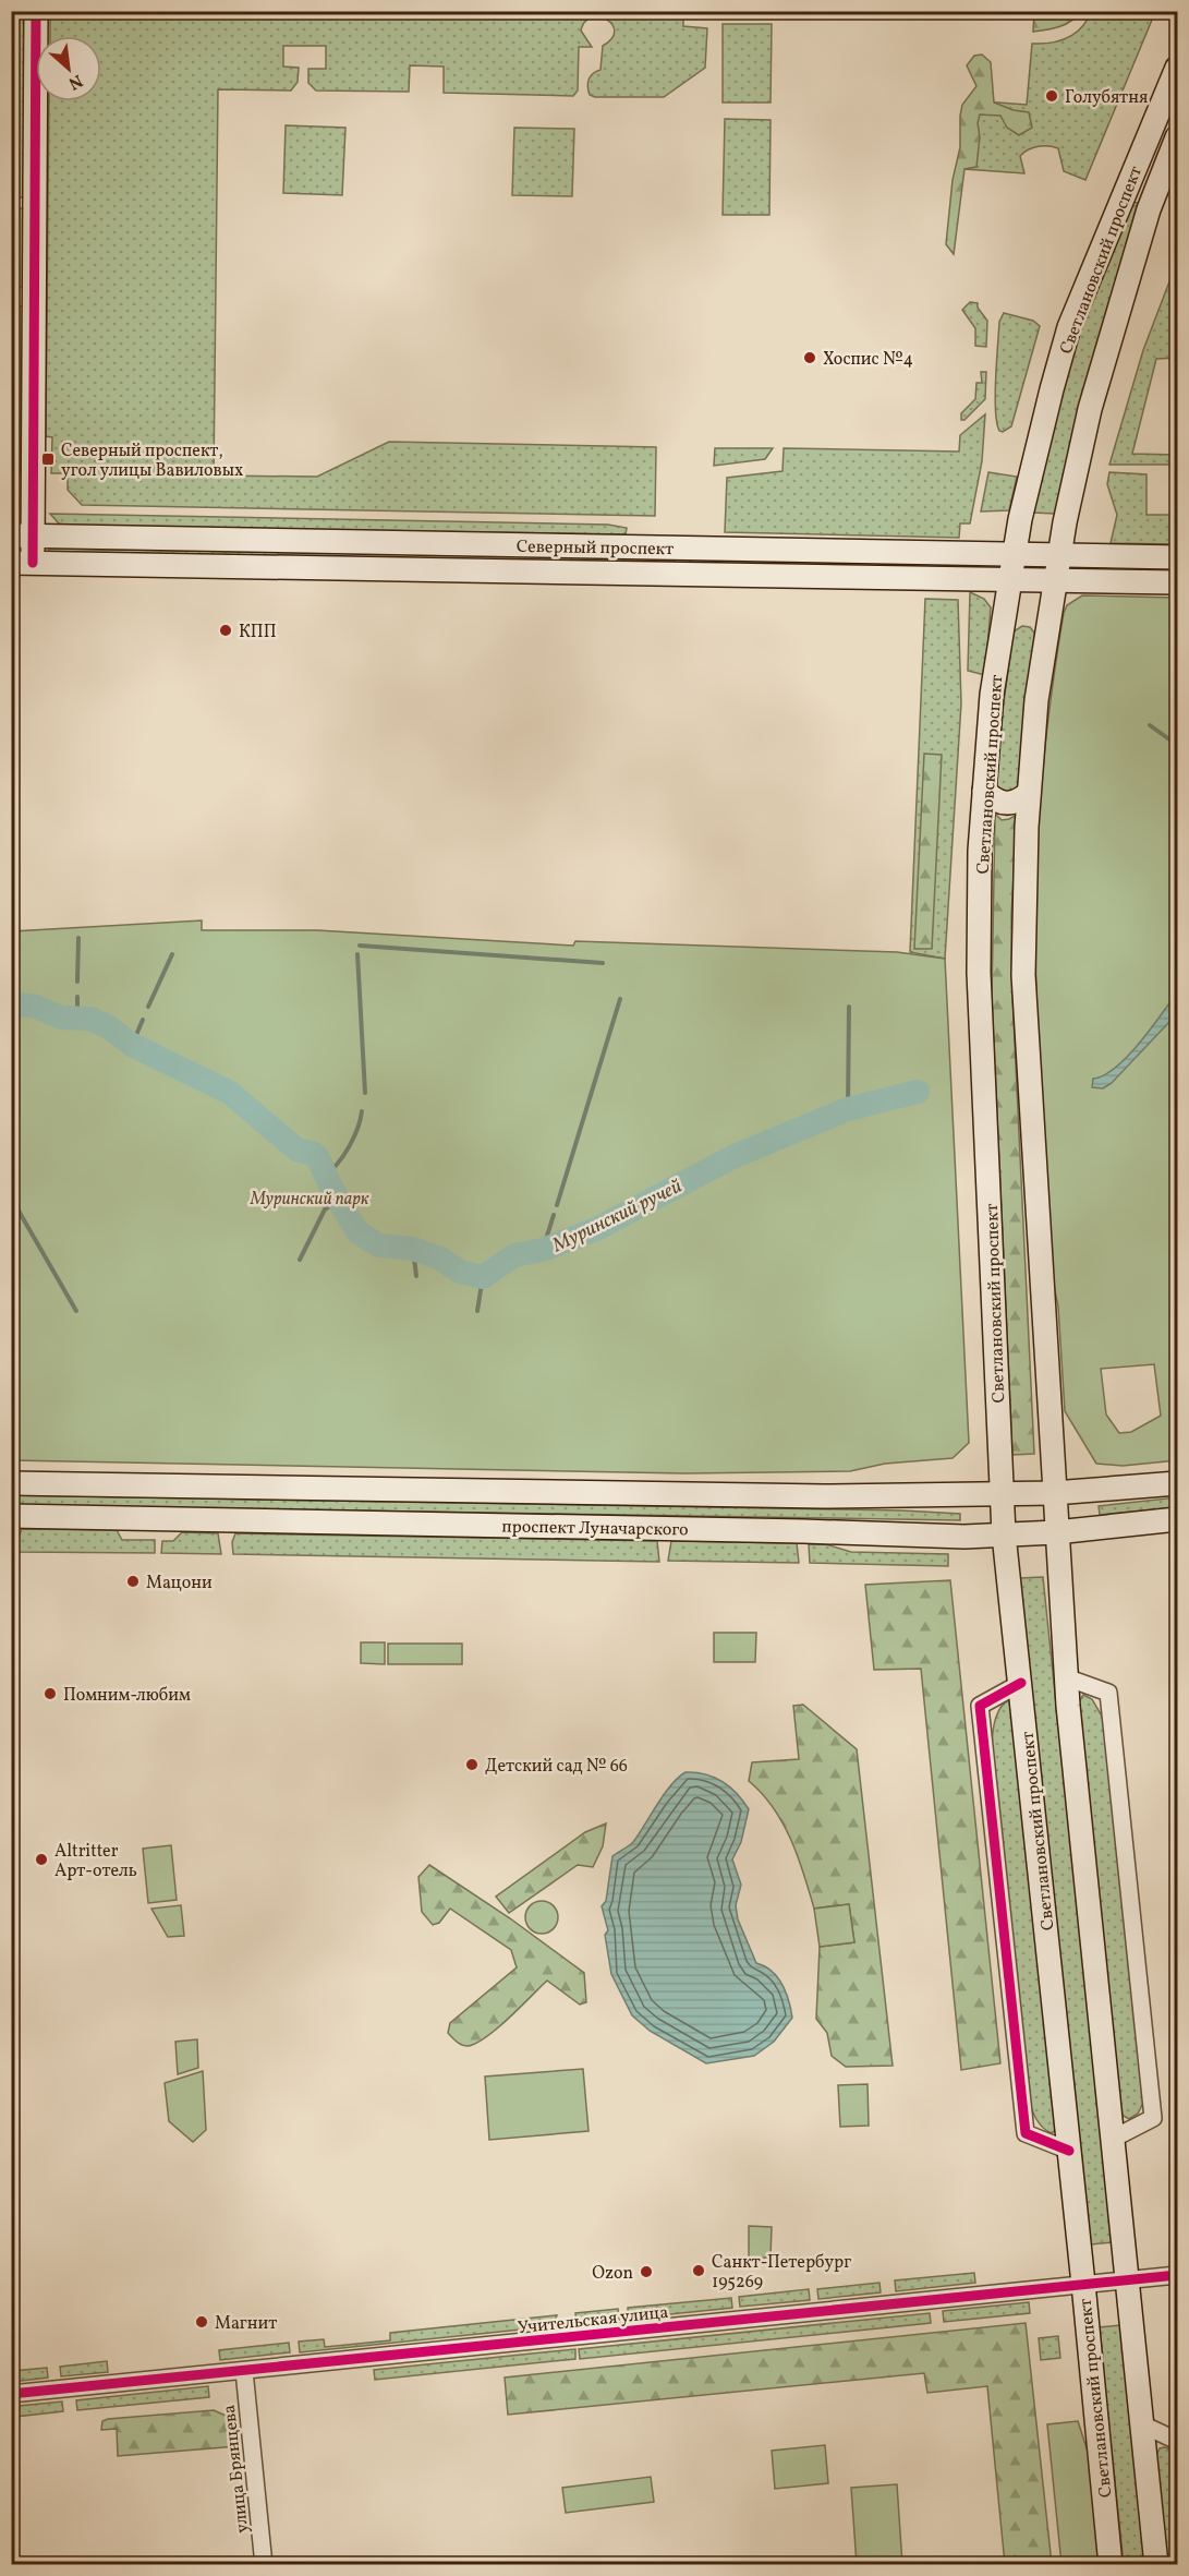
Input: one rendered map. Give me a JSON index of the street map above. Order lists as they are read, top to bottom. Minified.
{"streets":{"main road":["Светлановский проспект","Северный проспект","проспект Луначарского"],"street":["Учительская улица","улица Брянцева"]},"crossings":[["Светлановский проспект","Северный проспект"],["Светлановский проспект","проспект Луначарского"],["Светлановский проспект","Учительская улица"],["Учительская улица","улица Брянцева"]],"water":["Муринский ручей"],"parks":["Муринский парк"],"places":{"other":["Голубятня","Хоспис №4","КПП","Мацони","Помним-любим","Детский сад № 66","Altritter Арт-отель","Санкт-Петербург 195269","Ozon","Магнит"],"transit":["Северный проспект, угол улицы Вавиловых"]},"north":"bottom right"}
